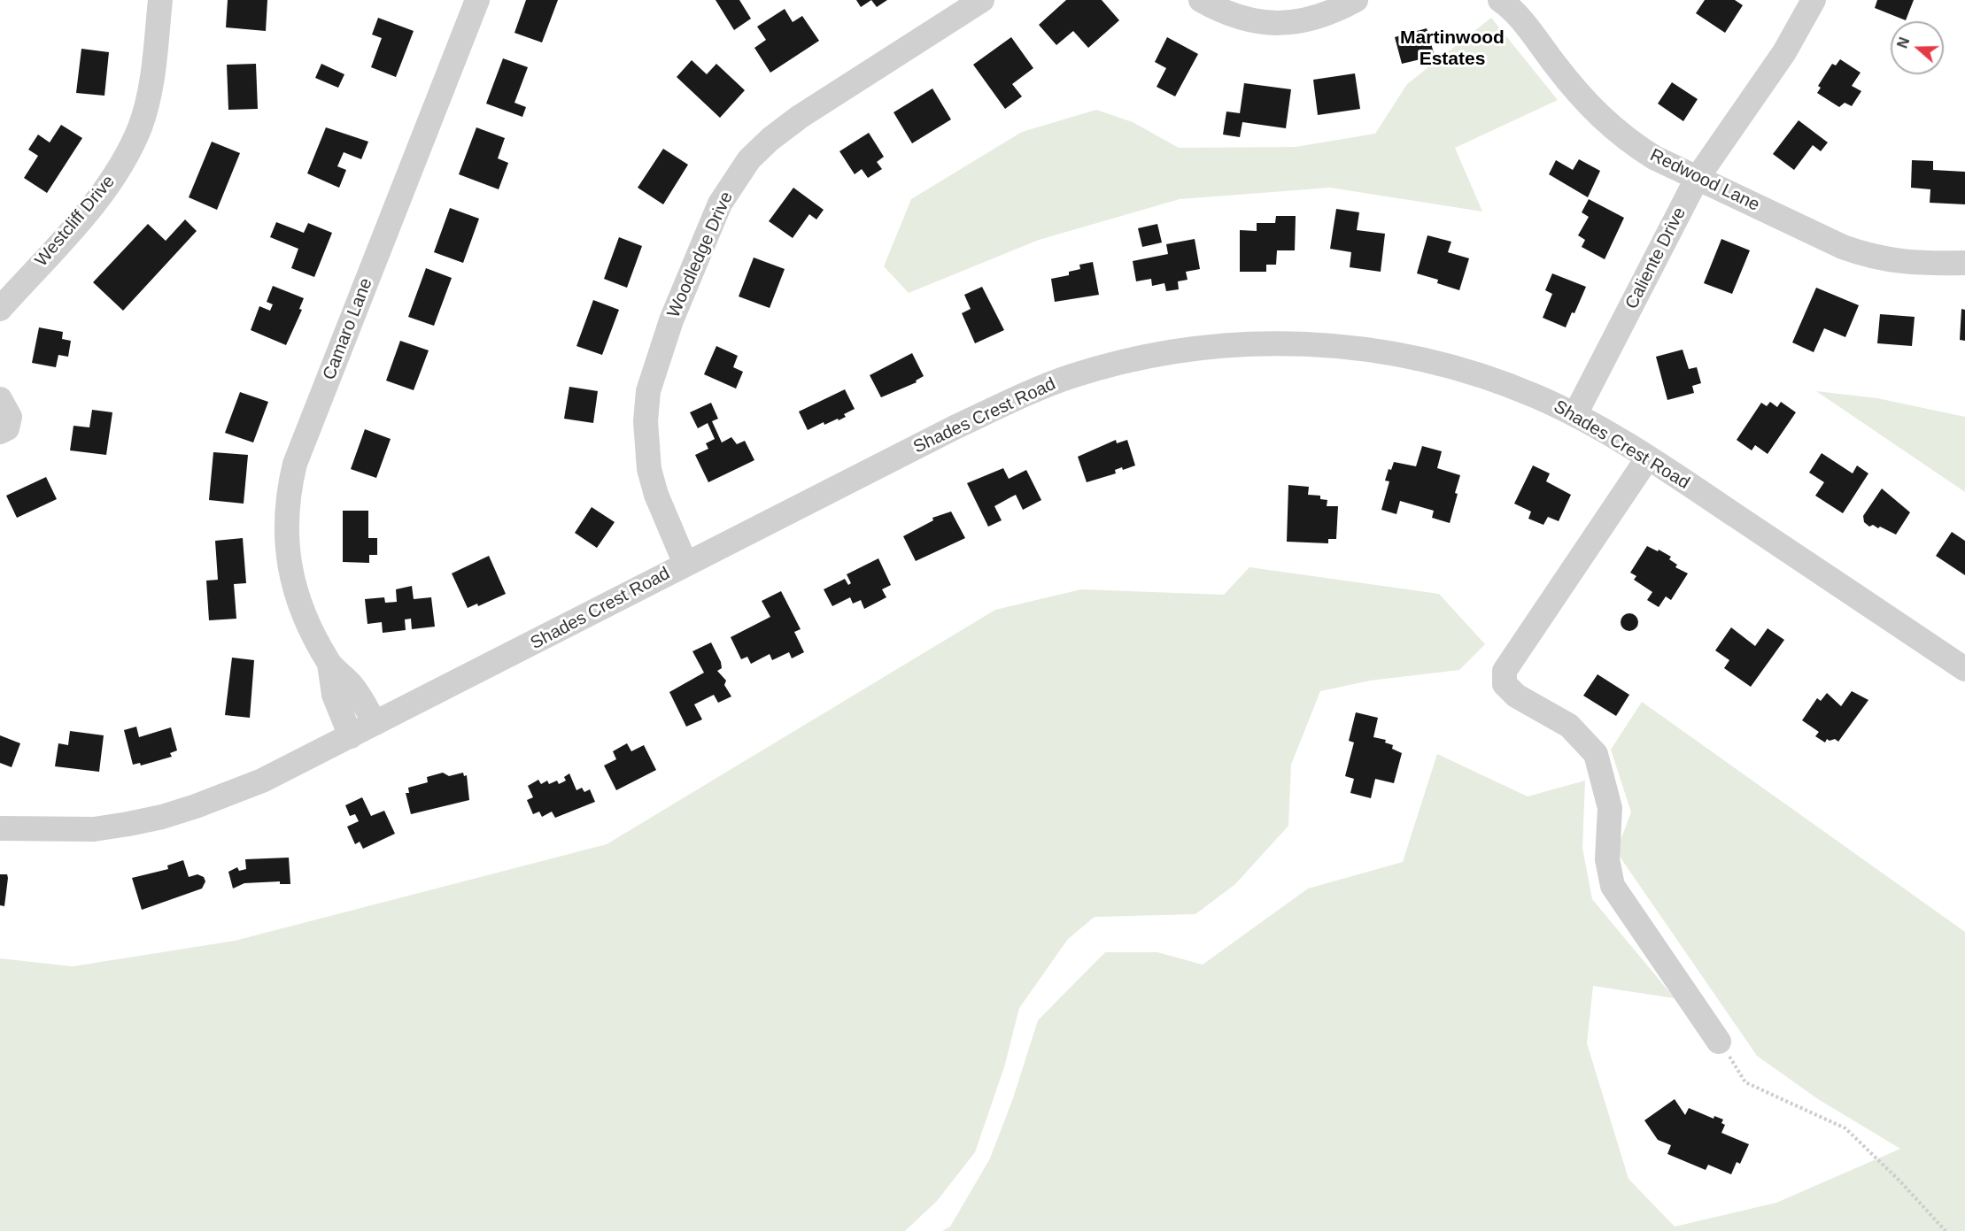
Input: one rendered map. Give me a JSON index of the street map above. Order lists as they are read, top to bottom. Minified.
{"streets":{"street":["Redwood Lane","Westcliff Drive","Woodledge Drive","Caliente Drive","Camaro Lane","Shades Crest Road"]},"crossings":[["Redwood Lane","Caliente Drive"],["Woodledge Drive","Shades Crest Road"],["Caliente Drive","Shades Crest Road"],["Camaro Lane","Shades Crest Road"]],"districts":["Martinwood Estates"],"north":"left"}
